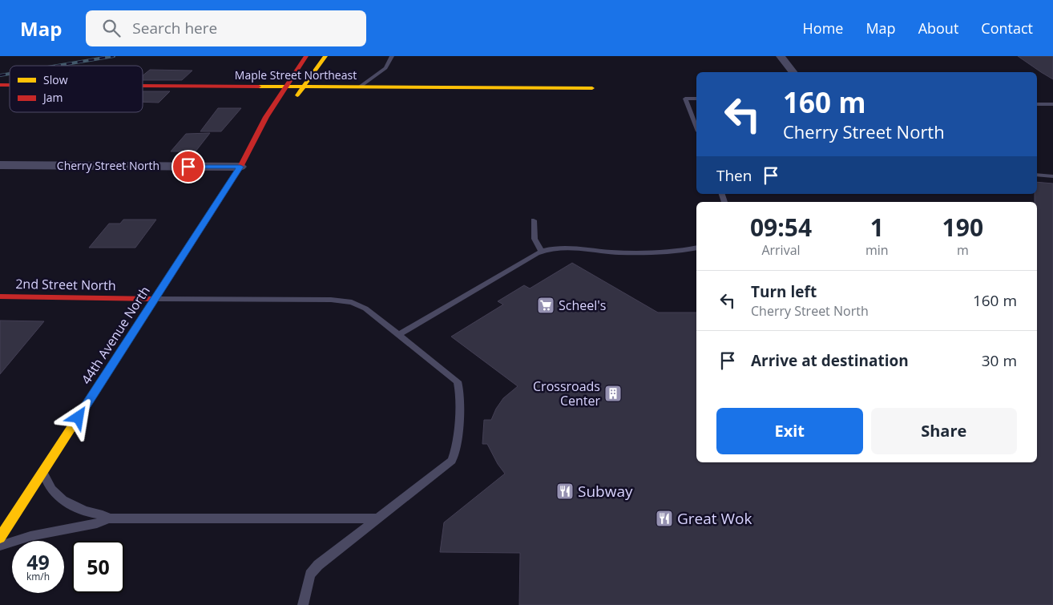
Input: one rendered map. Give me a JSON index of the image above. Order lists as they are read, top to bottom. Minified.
{"streets":{"main road":["Maple Street Northeast","2nd Street North","44th Avenue North"],"street":["Cherry Street North"]},"crossings":[["Maple Street Northeast","44th Avenue North"],["Cherry Street North","44th Avenue North"],["2nd Street North","44th Avenue North"]],"places":{"supermarket":["Scheel's"],"building":["Crossroads Center"],"restaurant":["Subway","Great Wok"]},"legend":["Slow","Jam"],"page":{"header":"Map","search":"Search here","nav":["Home","Map","About","Contact"],"turn":["160 m","Cherry Street North"],"then":"Then","eta":["09:54","Arrival","1","min","190","m"],"list":[{"name":"Turn left","note":"Cherry Street North","value":"160 m"},{"name":"Arrive at destination","value":"30 m"}],"buttons":["Exit","Share"],"speed":"49 km/h","limit":"50"}}
